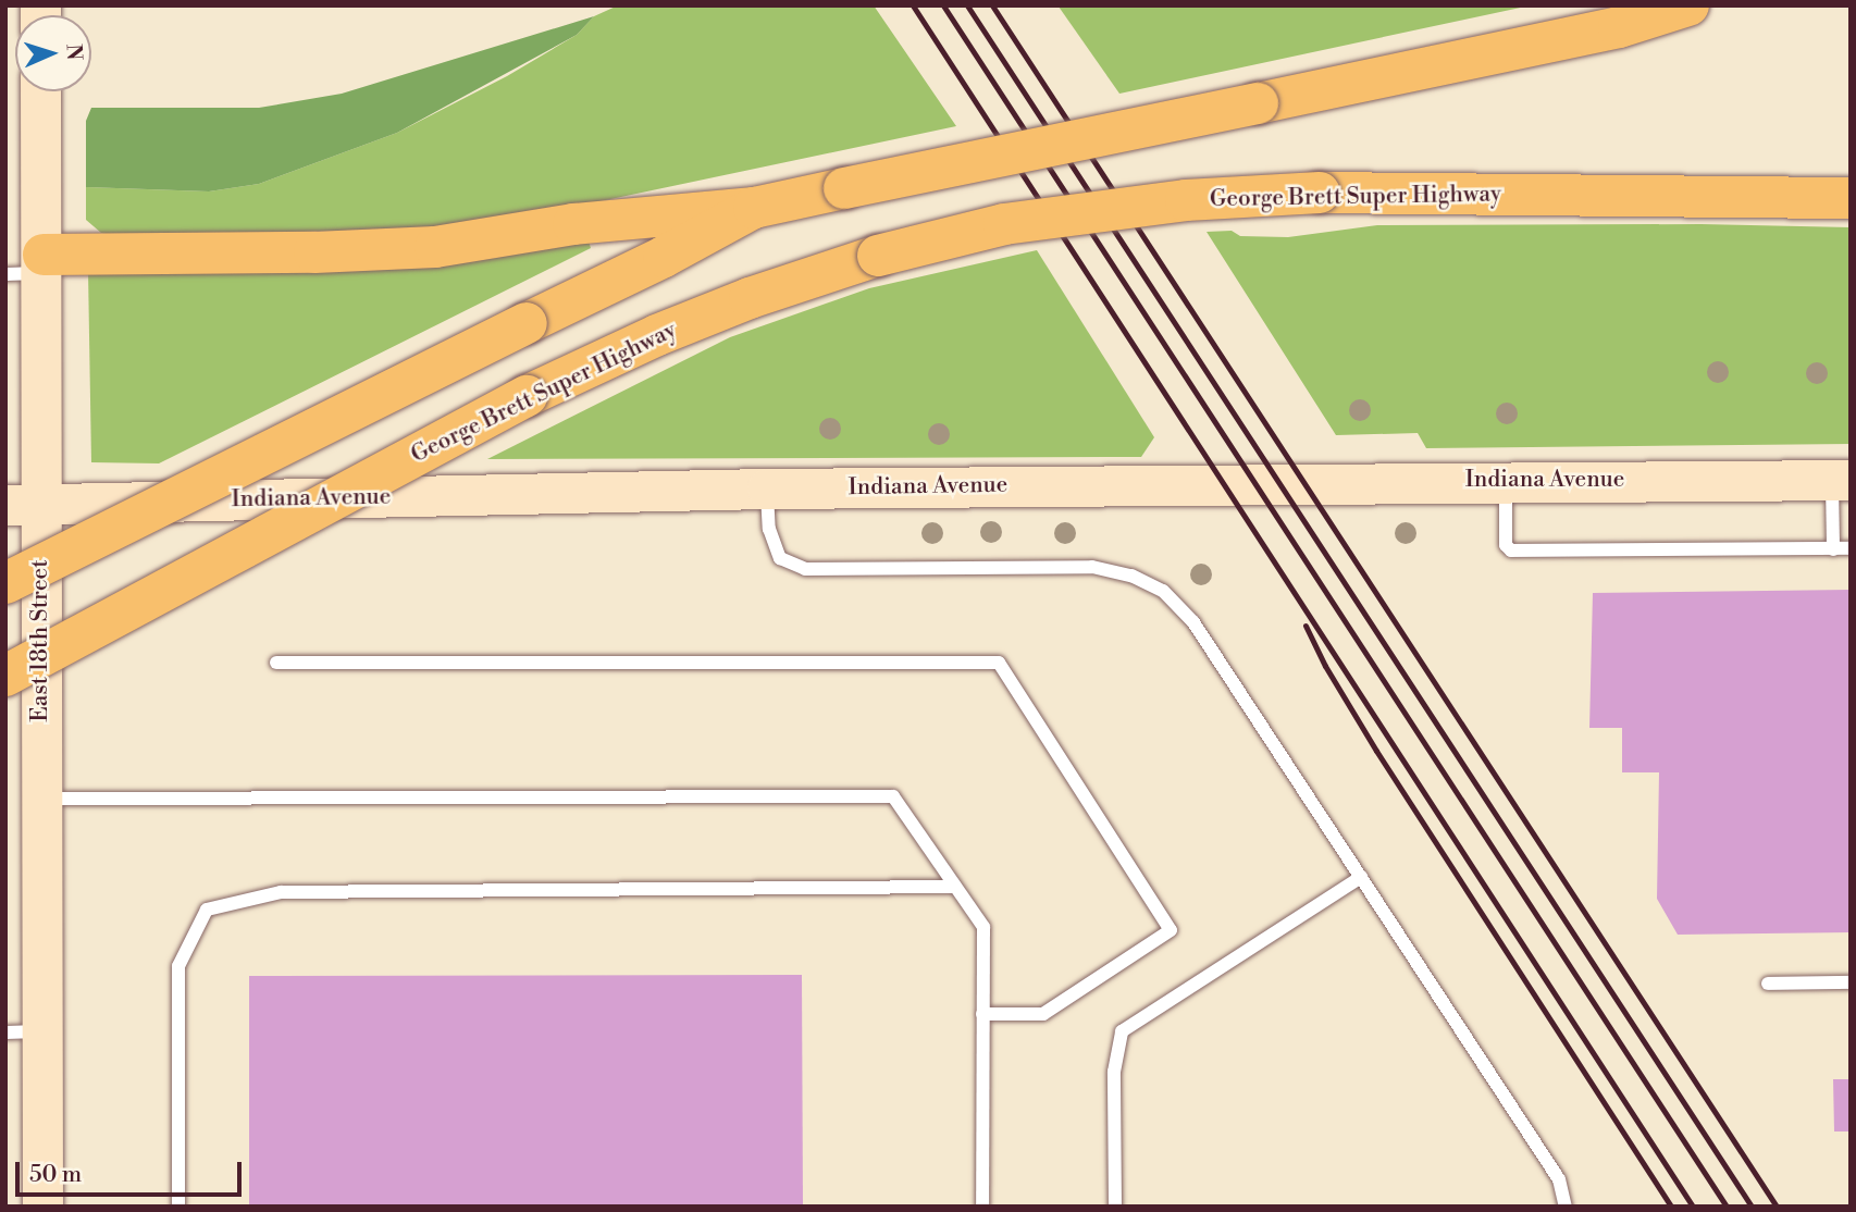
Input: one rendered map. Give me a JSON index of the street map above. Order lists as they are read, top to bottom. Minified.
{"streets":{"highway":["George Brett Super Highway"],"street":["Indiana Avenue","East 18th Street"]},"crossings":[["Indiana Avenue","East 18th Street"]],"scale_bar":"50 m","north":"right"}
